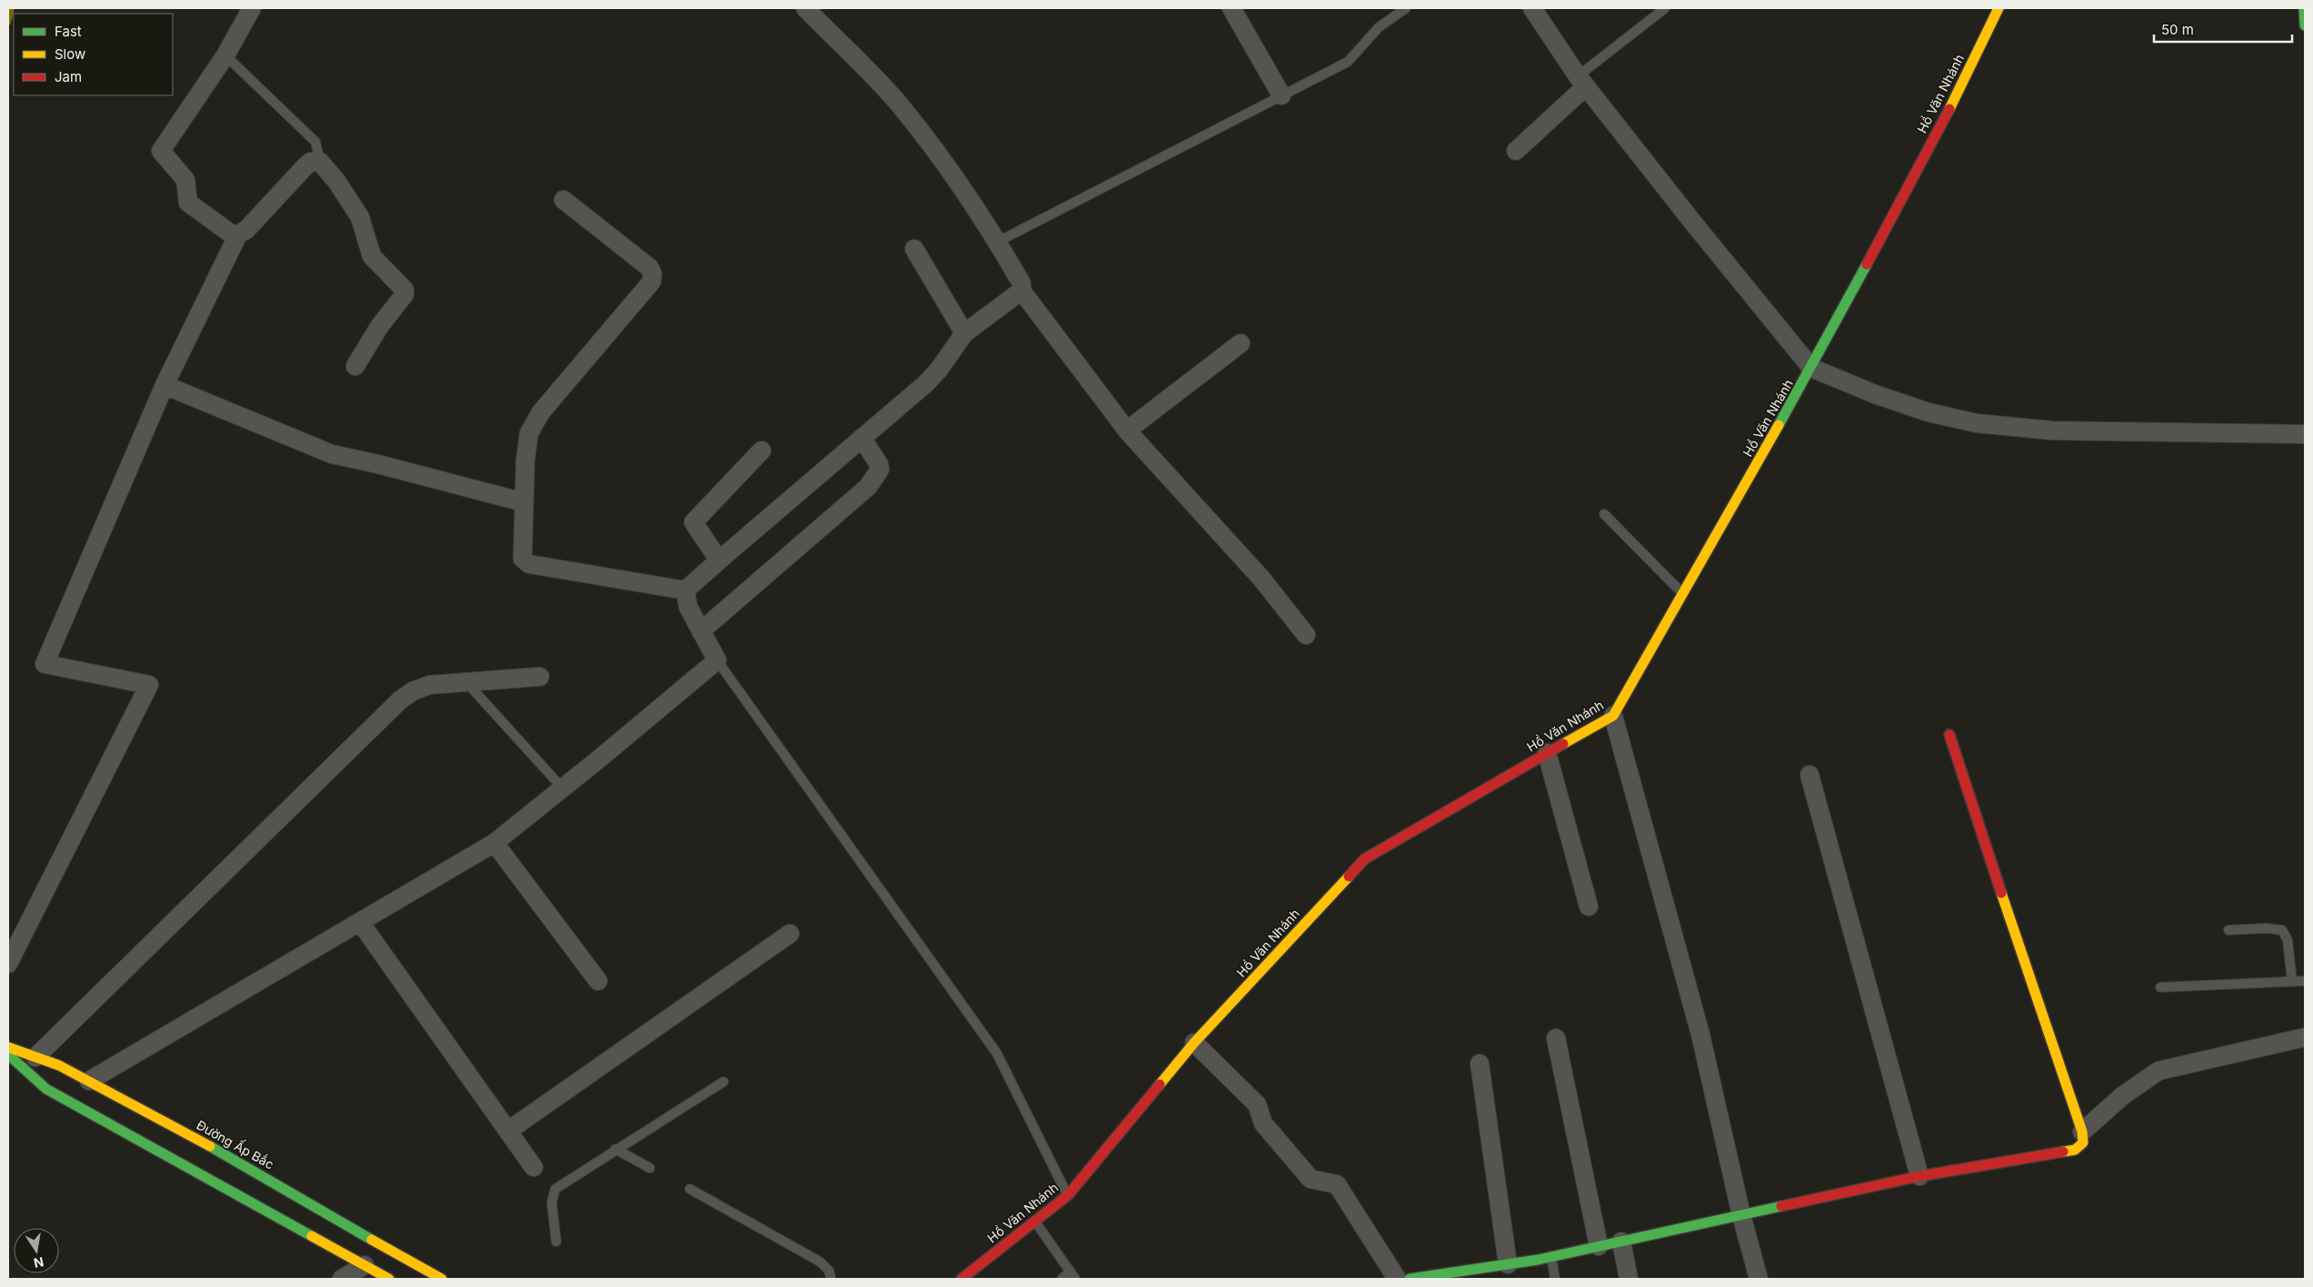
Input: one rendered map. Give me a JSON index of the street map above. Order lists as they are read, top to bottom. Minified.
{"streets":{"main road":["Hồ Văn Nhánh","Đường Ấp Bắc"]},"legend":["Fast","Slow","Jam"],"scale_bar":"50 m","north":"bottom"}
